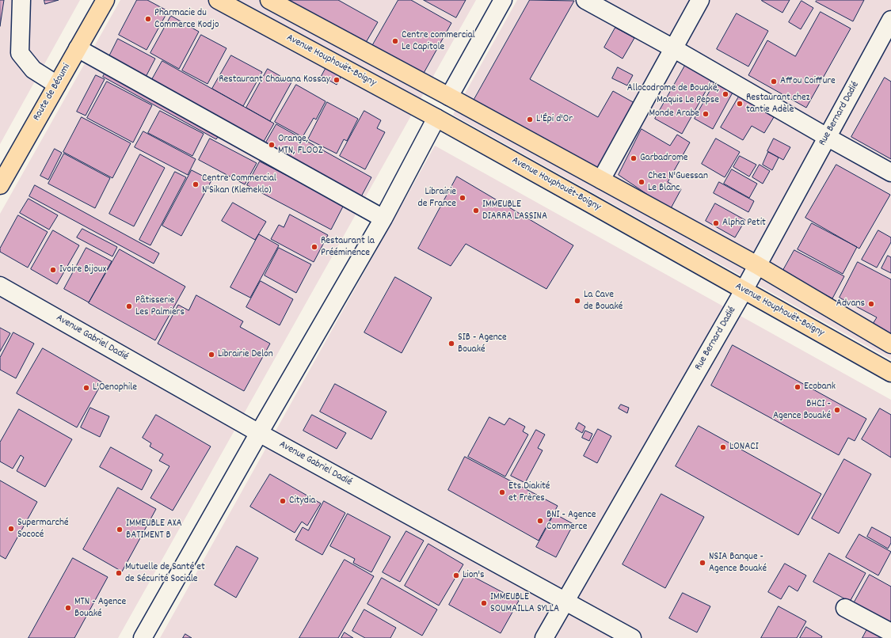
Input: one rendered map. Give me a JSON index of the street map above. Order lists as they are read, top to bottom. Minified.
{"streets":{"main road":["Avenue Houphouët-Boigny","Route de Béoumi"],"street":["Rue Bernard Dadié","Avenue Gabriel Dadié"]},"crossings":[["Avenue Houphouët-Boigny","Rue Bernard Dadié"],["Rue Bernard Dadié","Avenue Gabriel Dadié"]],"places":["Pharmacie du Commerce Kodjo","Centre commercial Le Capitole","Restaurant Chawana Kossay","Affou Coiffure","Allocodrome de Bouaké, Maquis Le Pepse","Restaurant chez tantie Adèle","Monde Arabe","L'Épi d'Or","Orange, MTN, FLOOZ","Garbadrome","Chez N'Guessan Le Blanc","Centre Commercial N'Sikan (Klemeklo)","Librairie de France","IMMEUBLE DIARRA LASSINA","Alpha Petit","Restaurant la Prééminence","Ivoire Bijoux","La Cave de Bouaké","Advans","Pâtisserie Les Palmiers","SIB - Agence Bouaké","Librairie Delon","Ecobank","L'Oenophile","BHCI - Agence Bouaké","LONACI","Ets Diakité et Frères","Citydia","BNI - Agence Commerce","Supermarché Sococé","IMMEUBLE AXA BATIMENT B","NSIA Banque - Agence Bouaké","Mutuelle de Santé et de Sécurité Sociale","Lion's","IMMEUBLE SOUMAILLA SYLLA","MTN - Agence Bouaké"]}
